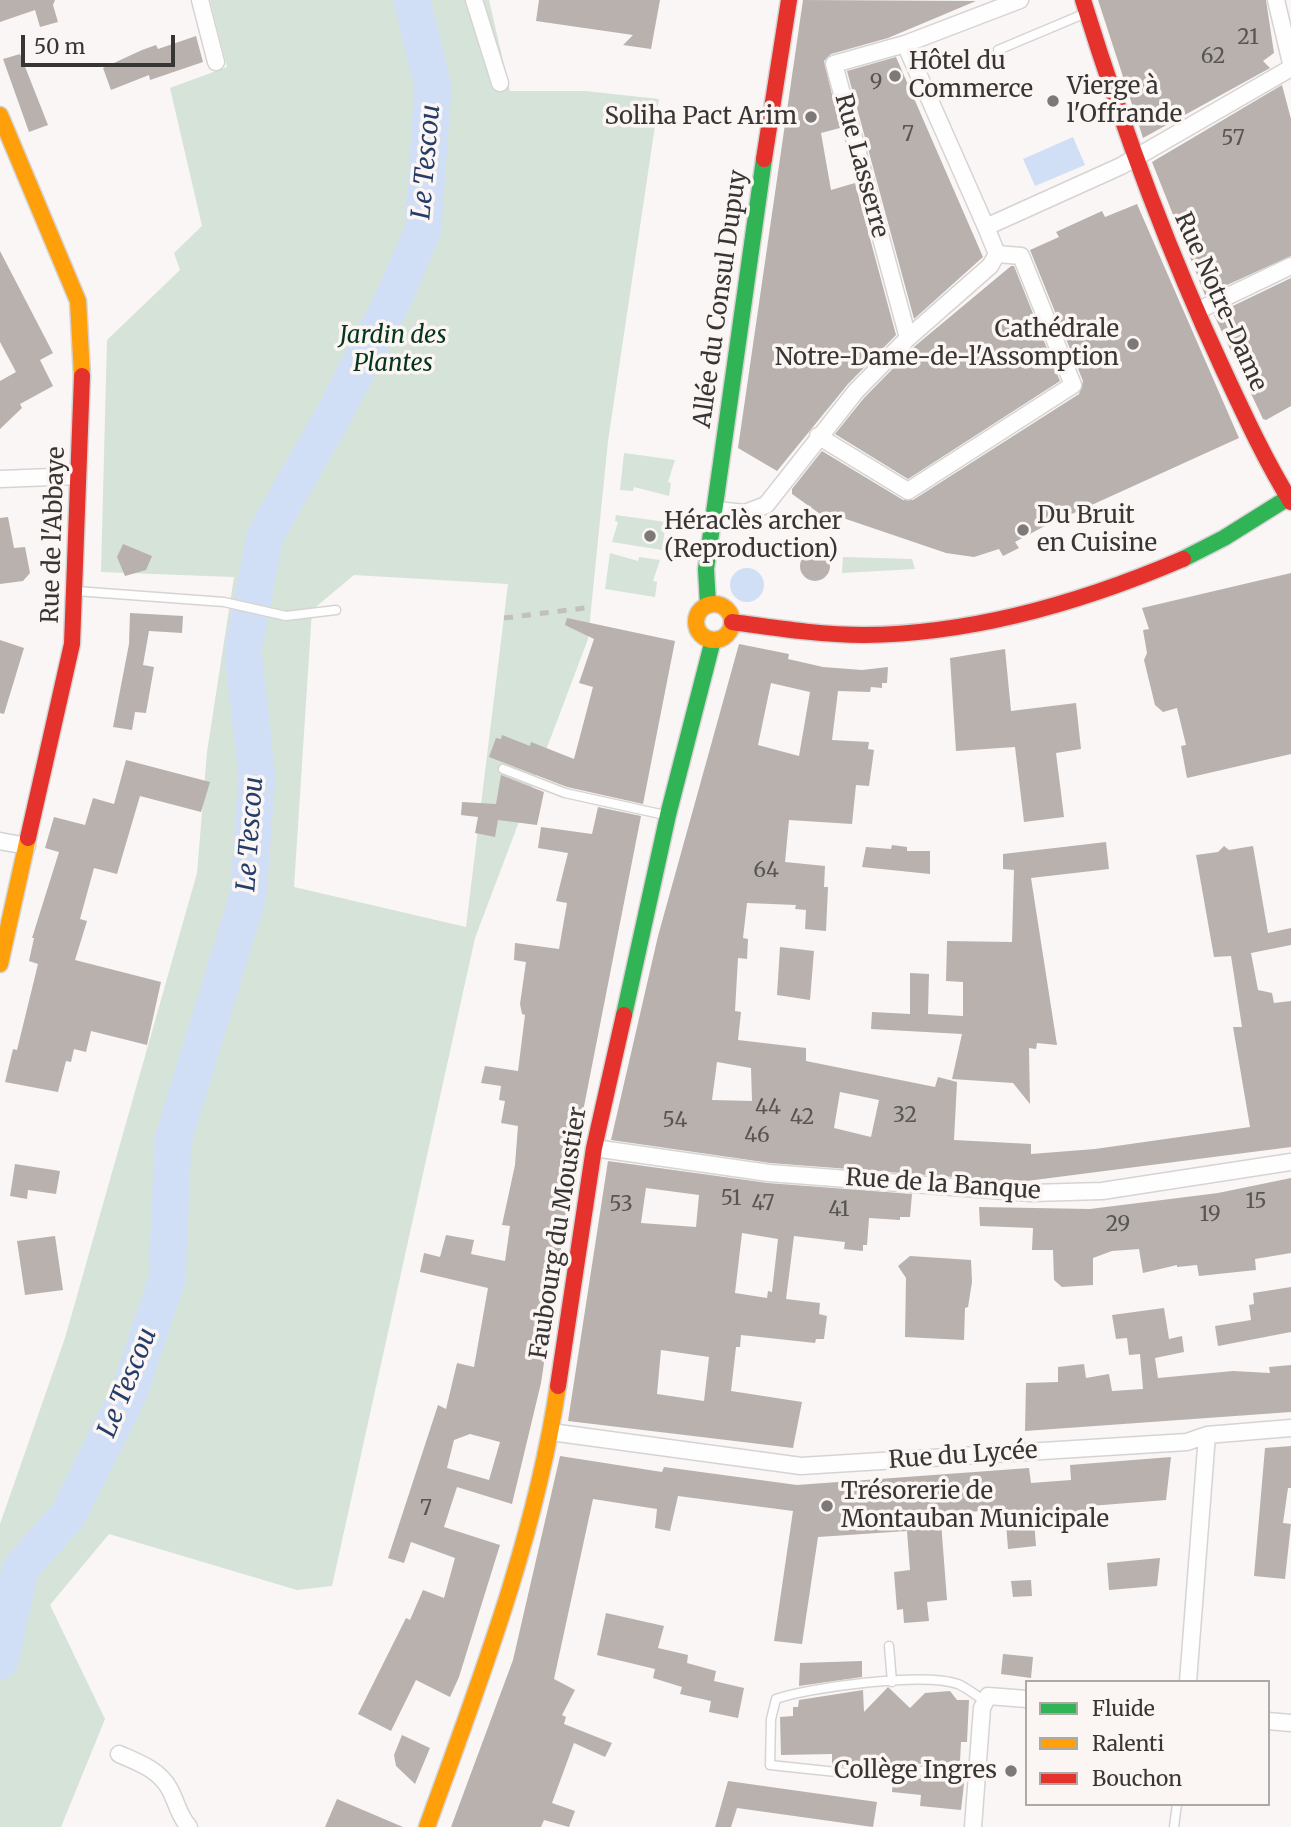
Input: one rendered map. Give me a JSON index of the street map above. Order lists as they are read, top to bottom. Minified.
{"streets":{"main road":["Allée du Consul Dupuy","Rue Notre-Dame","Rue de l'Abbaye","Faubourg du Moustier"],"street":["Rue Lasserre","Rue de la Banque","Rue du Lycée"]},"crossings":[["Allée du Consul Dupuy","Faubourg du Moustier"],["Rue de la Banque","Faubourg du Moustier"],["Faubourg du Moustier","Rue du Lycée"]],"water":["Le Tescou"],"parks":["Jardin des Plantes"],"places":["Hôtel du Commerce","Vierge à l'Offrande","Soliha Pact Arim","Cathédrale Notre-Dame-de-l'Assomption","Du Bruit en Cuisine","Héraclès archer (Reproduction)","Trésorerie de Montauban Municipale","Collège Ingres"],"house_numbers":["21","62","9","7","57","64","44","32","42","54","46","51","15","47","53","41","19","29","7"],"legend":["Fluide","Ralenti","Bouchon"],"scale_bar":"50 m"}
